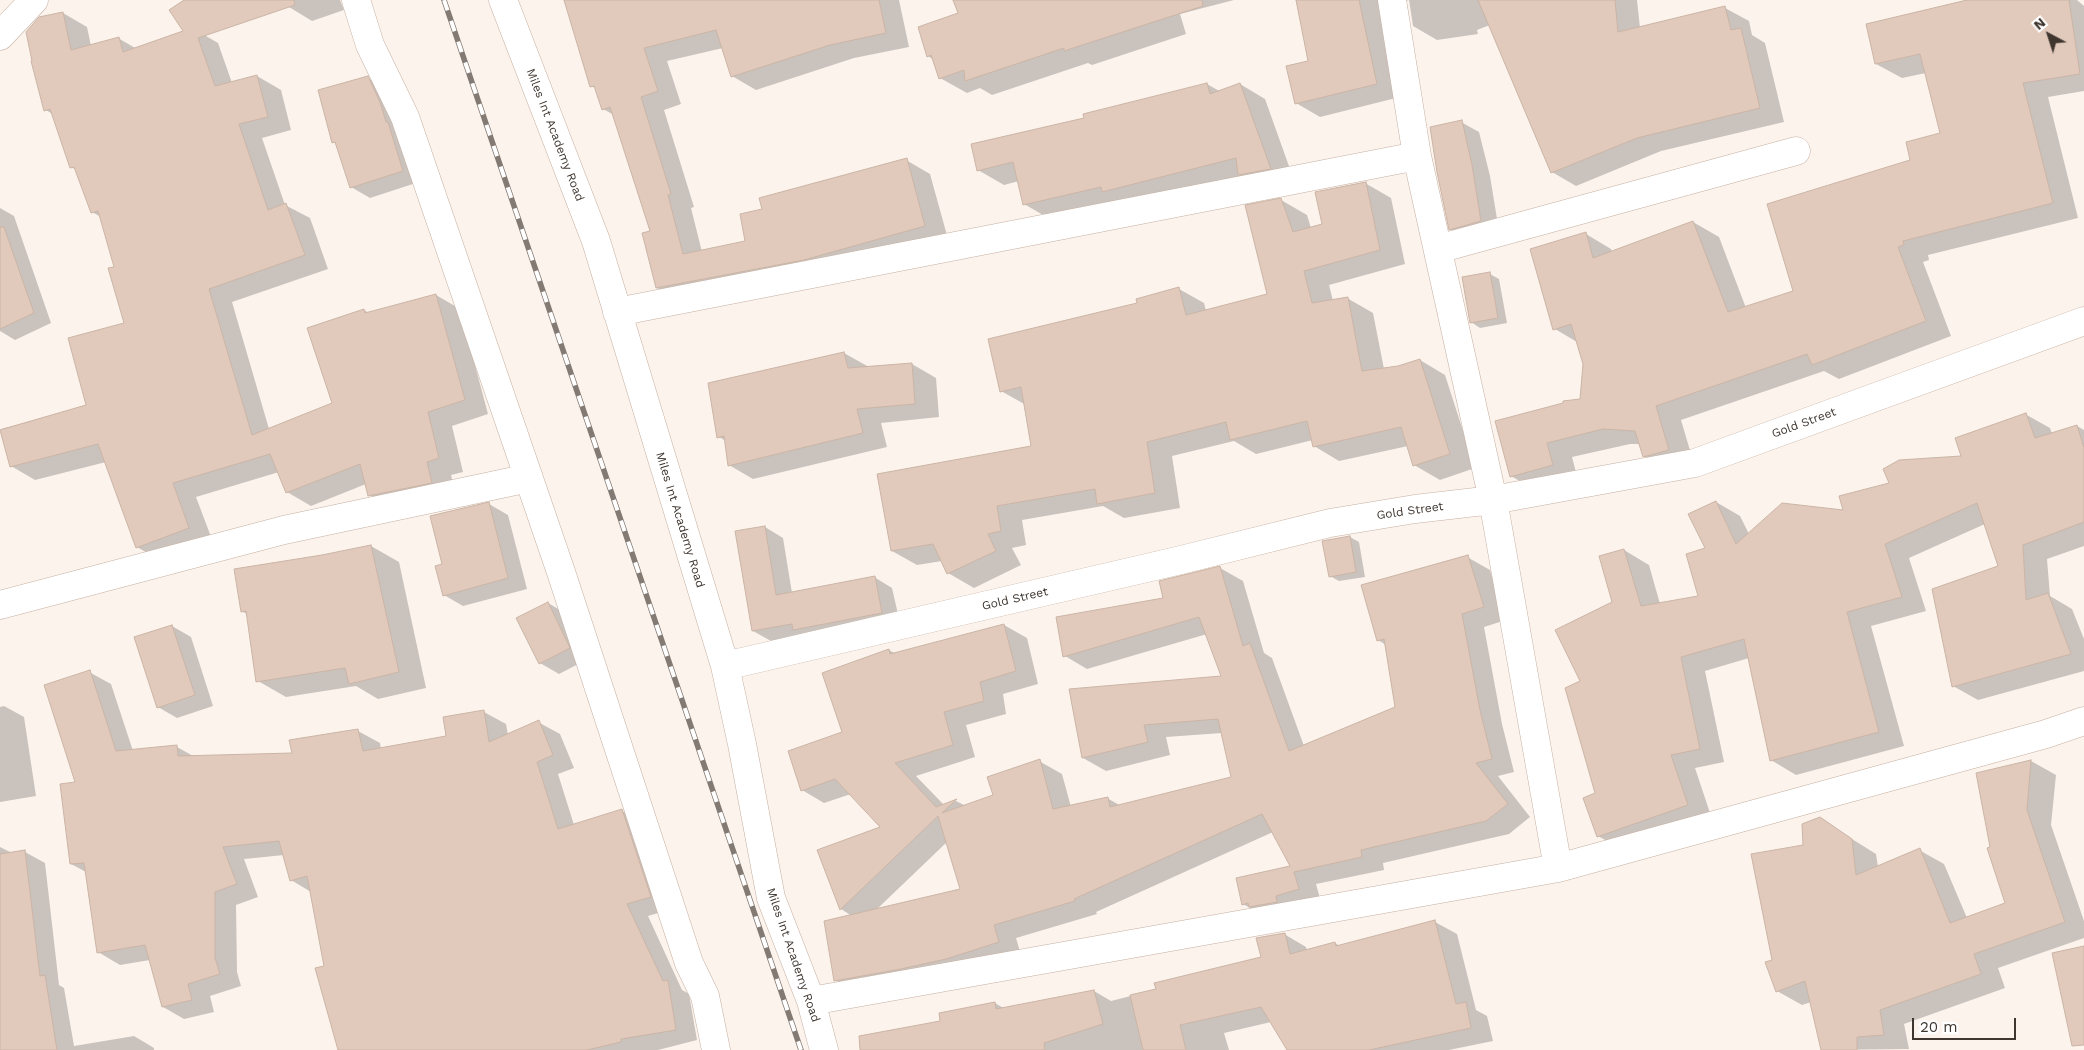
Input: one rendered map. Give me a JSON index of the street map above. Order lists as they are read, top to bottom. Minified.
{"streets":{"street":["Miles Int Academy Road","Gold Street"]},"crossings":[["Miles Int Academy Road","Gold Street"]],"scale_bar":"20 m","north":"top left"}
